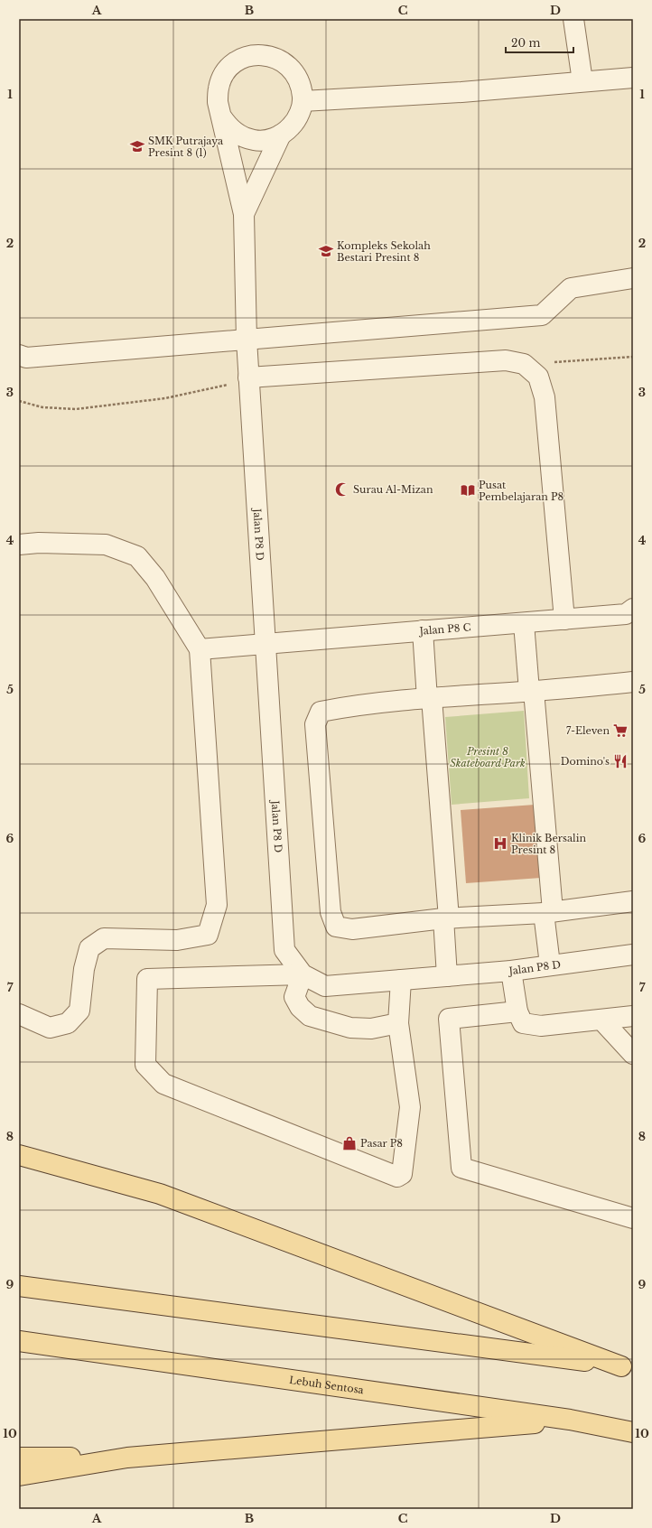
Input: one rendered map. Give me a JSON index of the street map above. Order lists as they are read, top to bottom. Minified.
{"streets":{"main road":["Lebuh Sentosa"],"street":["Jalan P8 D","Jalan P8 C"]},"crossings":[["Jalan P8 D","Jalan P8 C"]],"parks":["Presint 8 Skateboard Park"],"places":{"school or university":["SMK Putrajaya Presint 8 (1)","Kompleks Sekolah Bestari Presint 8"],"mosque":["Surau Al-Mizan"],"library":["Pusat Pembelajaran P8"],"supermarket":["7-Eleven"],"restaurant":["Domino's"],"hospital":["Klinik Bersalin Presint 8"],"shop":["Pasar P8"]},"scale_bar":"20 m","grid":{"columns":["A","B","C","D"],"rows":["1","2","3","4","5","6","7","8","9","10"]}}
